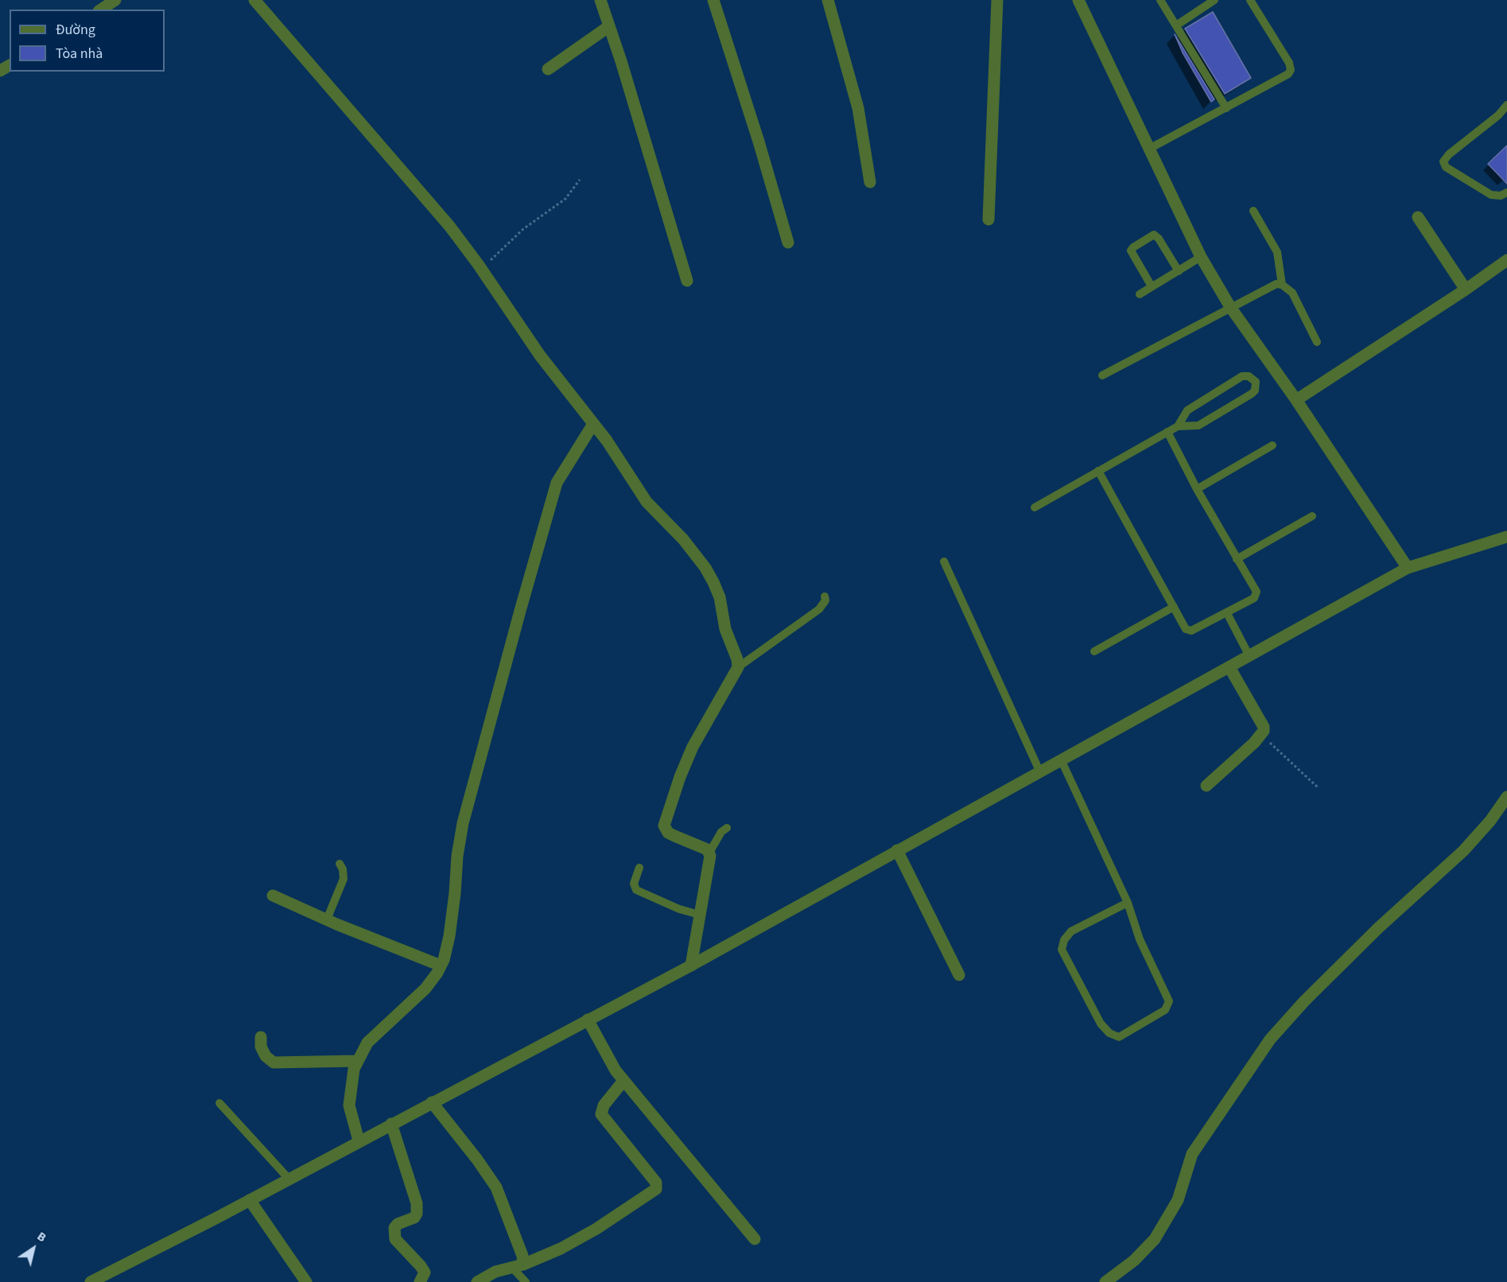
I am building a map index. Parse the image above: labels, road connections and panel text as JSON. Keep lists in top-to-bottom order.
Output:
{
  "legend": ["Đường", "Tòa nhà"],
  "north": "top right"
}
